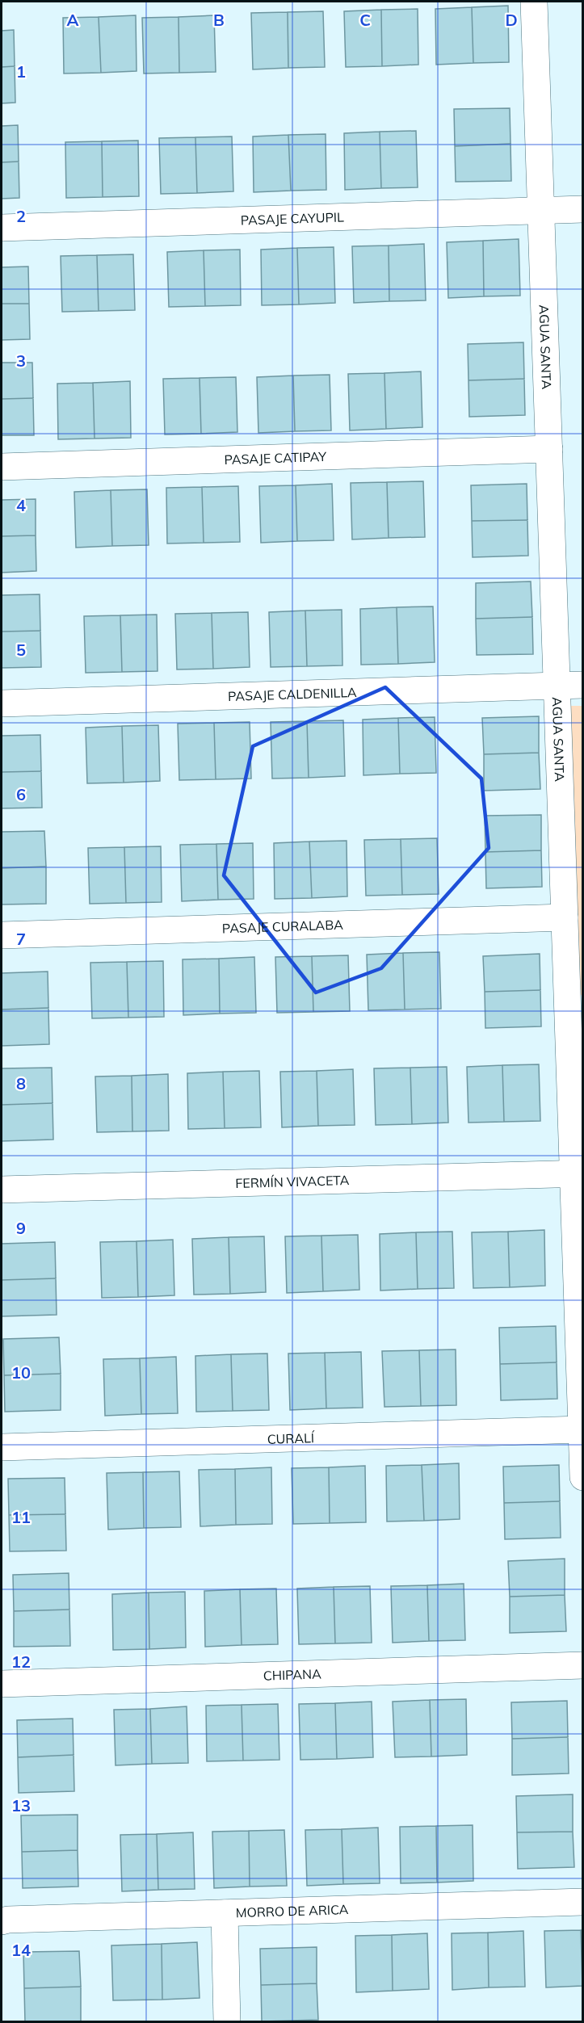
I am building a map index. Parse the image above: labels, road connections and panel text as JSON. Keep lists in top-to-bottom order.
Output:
{
  "streets": {
    "street": [
      "PASAJE CAYUPIL",
      "AGUA SANTA",
      "PASAJE CATIPAY",
      "PASAJE CALDENILLA",
      "PASAJE CURALABA",
      "FERMÍN VIVACETA",
      "CURALÍ",
      "CHIPANA",
      "MORRO DE ARICA"
    ]
  },
  "crossings": [
    ["PASAJE CAYUPIL", "AGUA SANTA"],
    ["AGUA SANTA", "PASAJE CATIPAY"],
    ["AGUA SANTA", "PASAJE CALDENILLA"],
    ["AGUA SANTA", "PASAJE CURALABA"],
    ["AGUA SANTA", "FERMÍN VIVACETA"],
    ["AGUA SANTA", "CURALÍ"]
  ],
  "grid": {
    "columns": [
      "A",
      "B",
      "C",
      "D"
    ],
    "rows": [
      "1",
      "2",
      "3",
      "4",
      "5",
      "6",
      "7",
      "8",
      "9",
      "10",
      "11",
      "12",
      "13",
      "14"
    ]
  }
}
